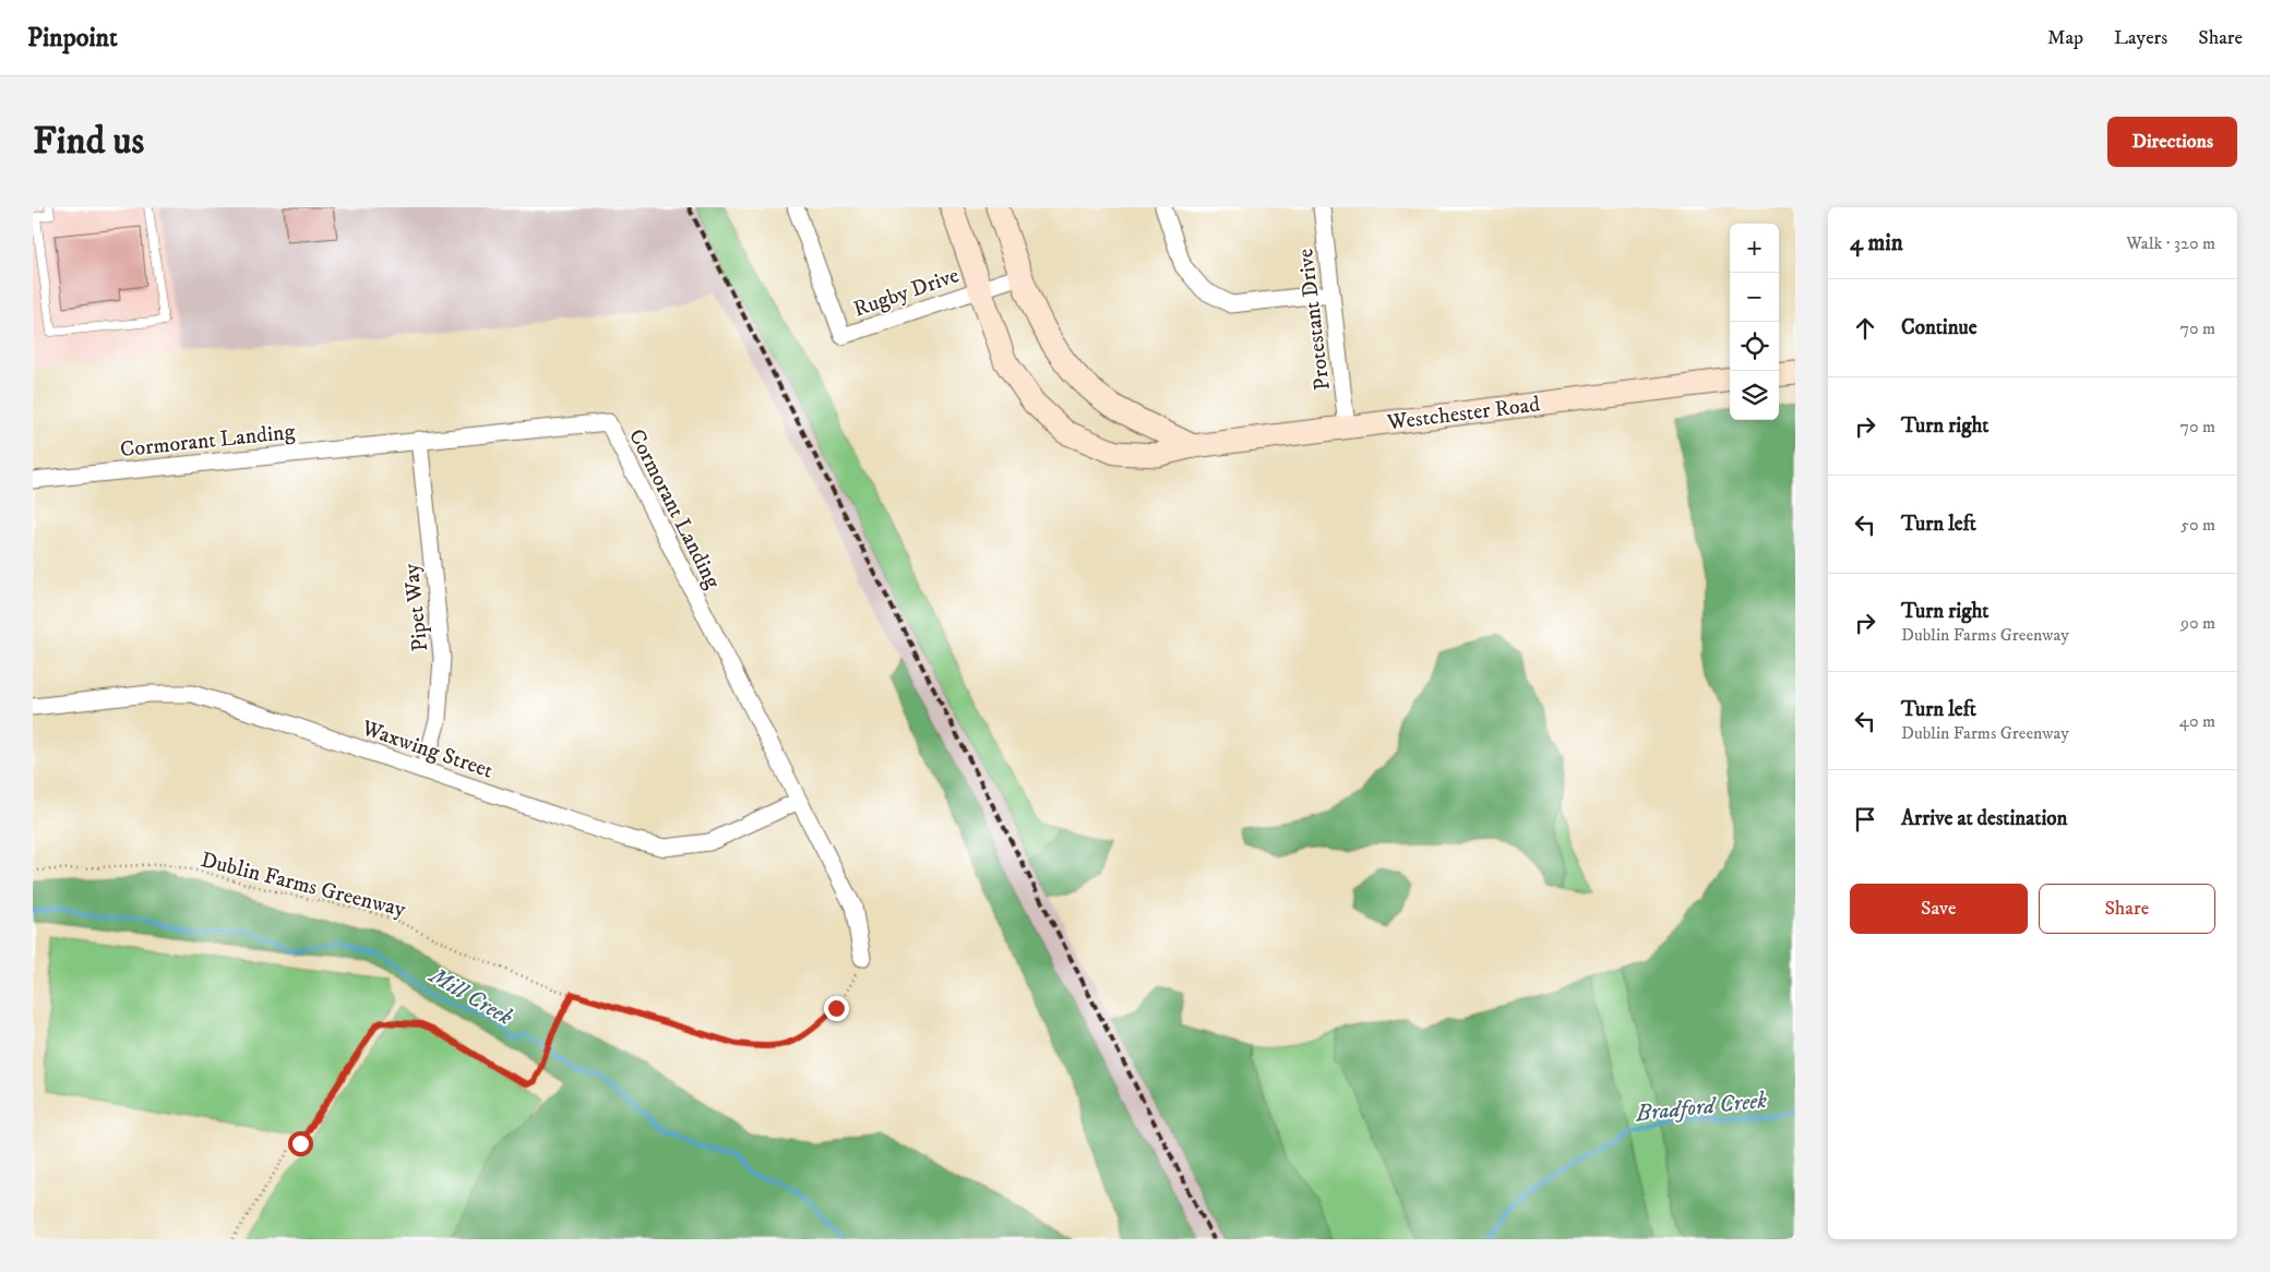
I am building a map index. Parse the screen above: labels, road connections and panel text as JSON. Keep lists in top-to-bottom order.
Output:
{
  "streets": {
    "street": [
      "Rugby Drive",
      "Protestant Drive",
      "Westchester Road",
      "Cormorant Landing",
      "Pipet Way",
      "Waxwing Street"
    ],
    "path": ["Dublin Farms Greenway"]
  },
  "crossings": [
    ["Rugby Drive", "Westchester Road"],
    ["Protestant Drive", "Westchester Road"],
    ["Cormorant Landing", "Pipet Way"],
    ["Cormorant Landing", "Waxwing Street"],
    ["Cormorant Landing", "Dublin Farms Greenway"],
    ["Pipet Way", "Waxwing Street"]
  ],
  "water": ["Mill Creek", "Bradford Creek"],
  "page": {
    "header": "Pinpoint",
    "nav": ["Map", "Layers", "Share"],
    "buttons": [
      "Directions",
      ["Save", "Share"]
    ],
    "title": "Find us",
    "heading": ["4 min", "Walk · 320 m"],
    "map_buttons": ["+", "−"],
    "list": [
      ["Continue", "70 m"],
      ["Turn right", "70 m"],
      ["Turn left", "50 m"],
      ["Turn right", "Dublin Farms Greenway", "90 m"],
      ["Turn left", "Dublin Farms Greenway", "40 m"],
      "Arrive at destination"
    ]
  }
}
